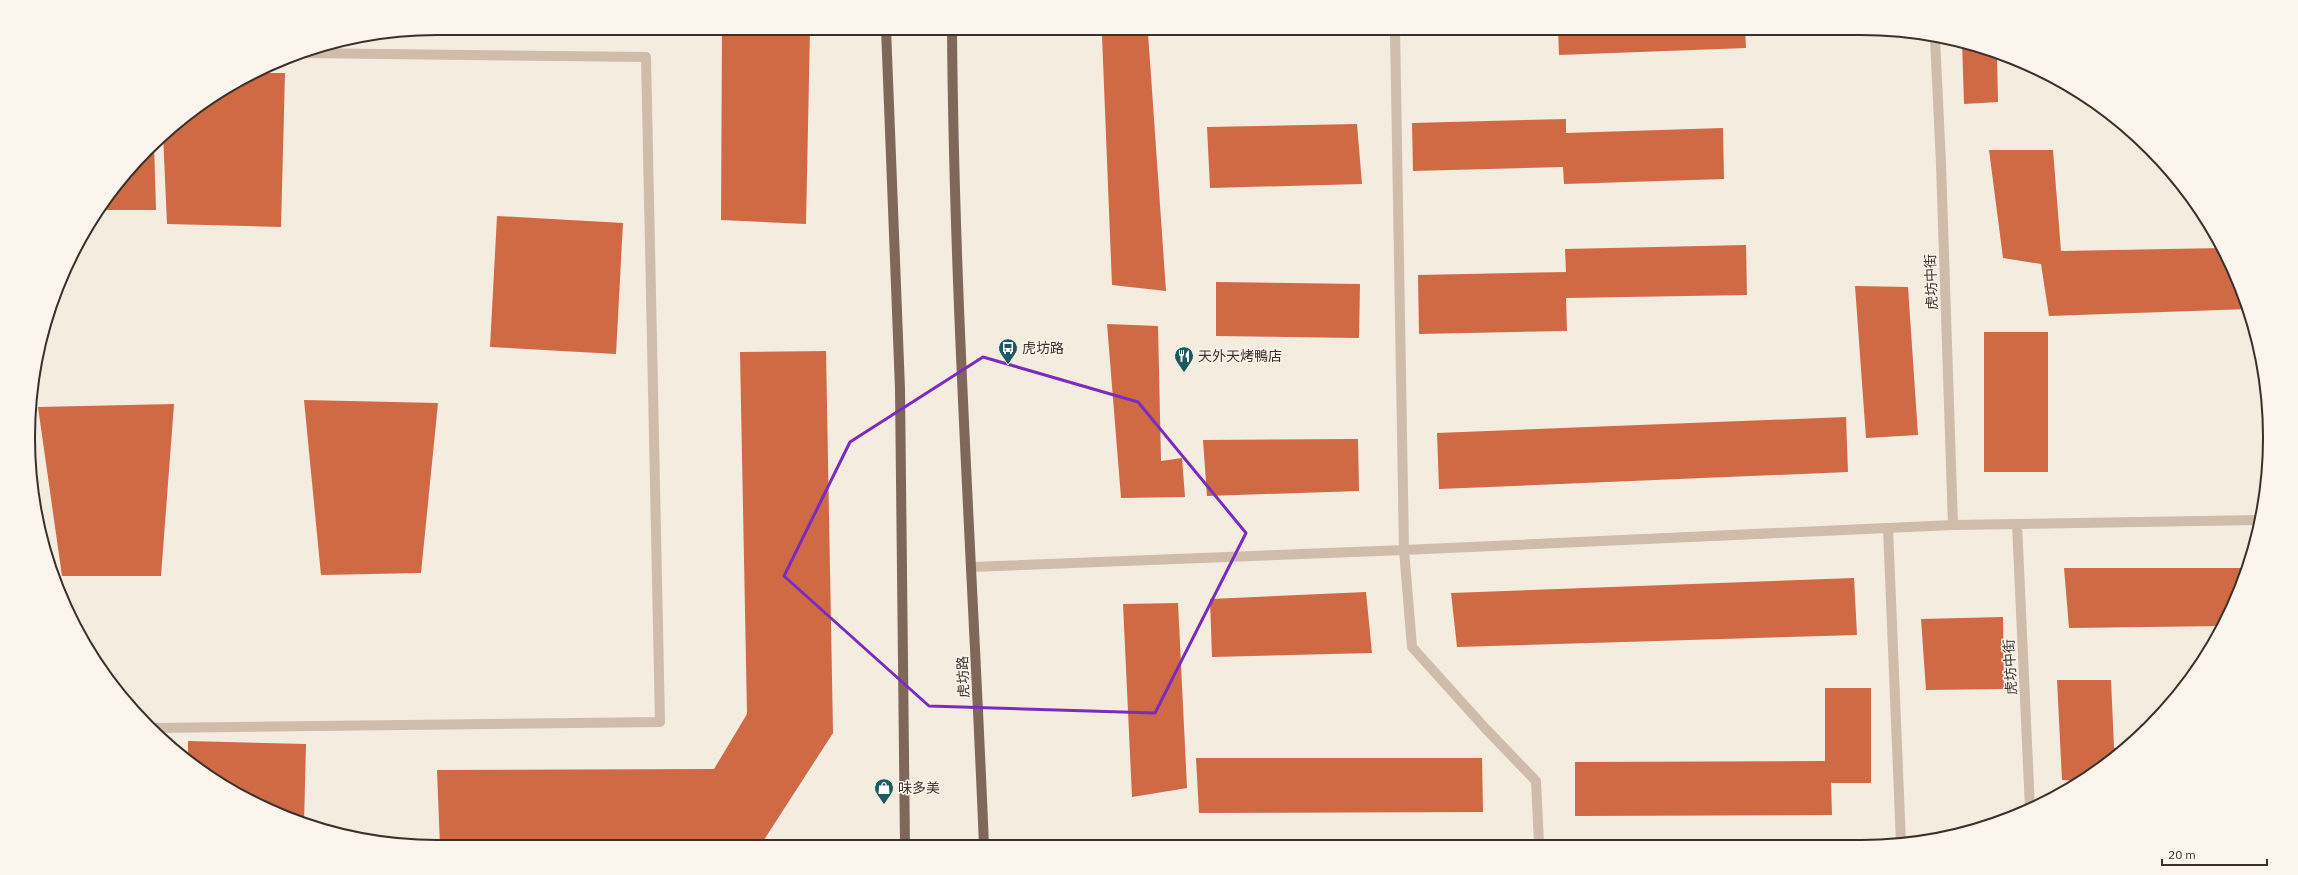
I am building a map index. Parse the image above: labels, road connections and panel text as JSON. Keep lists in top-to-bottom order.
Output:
{
  "streets": {
    "main road": ["虎坊路"],
    "street": ["虎坊中街"]
  },
  "places": {
    "bus stop": ["虎坊路"],
    "restaurant": ["天外天烤鴨店"],
    "shop": ["味多美"]
  },
  "scale_bar": "20 m"
}
